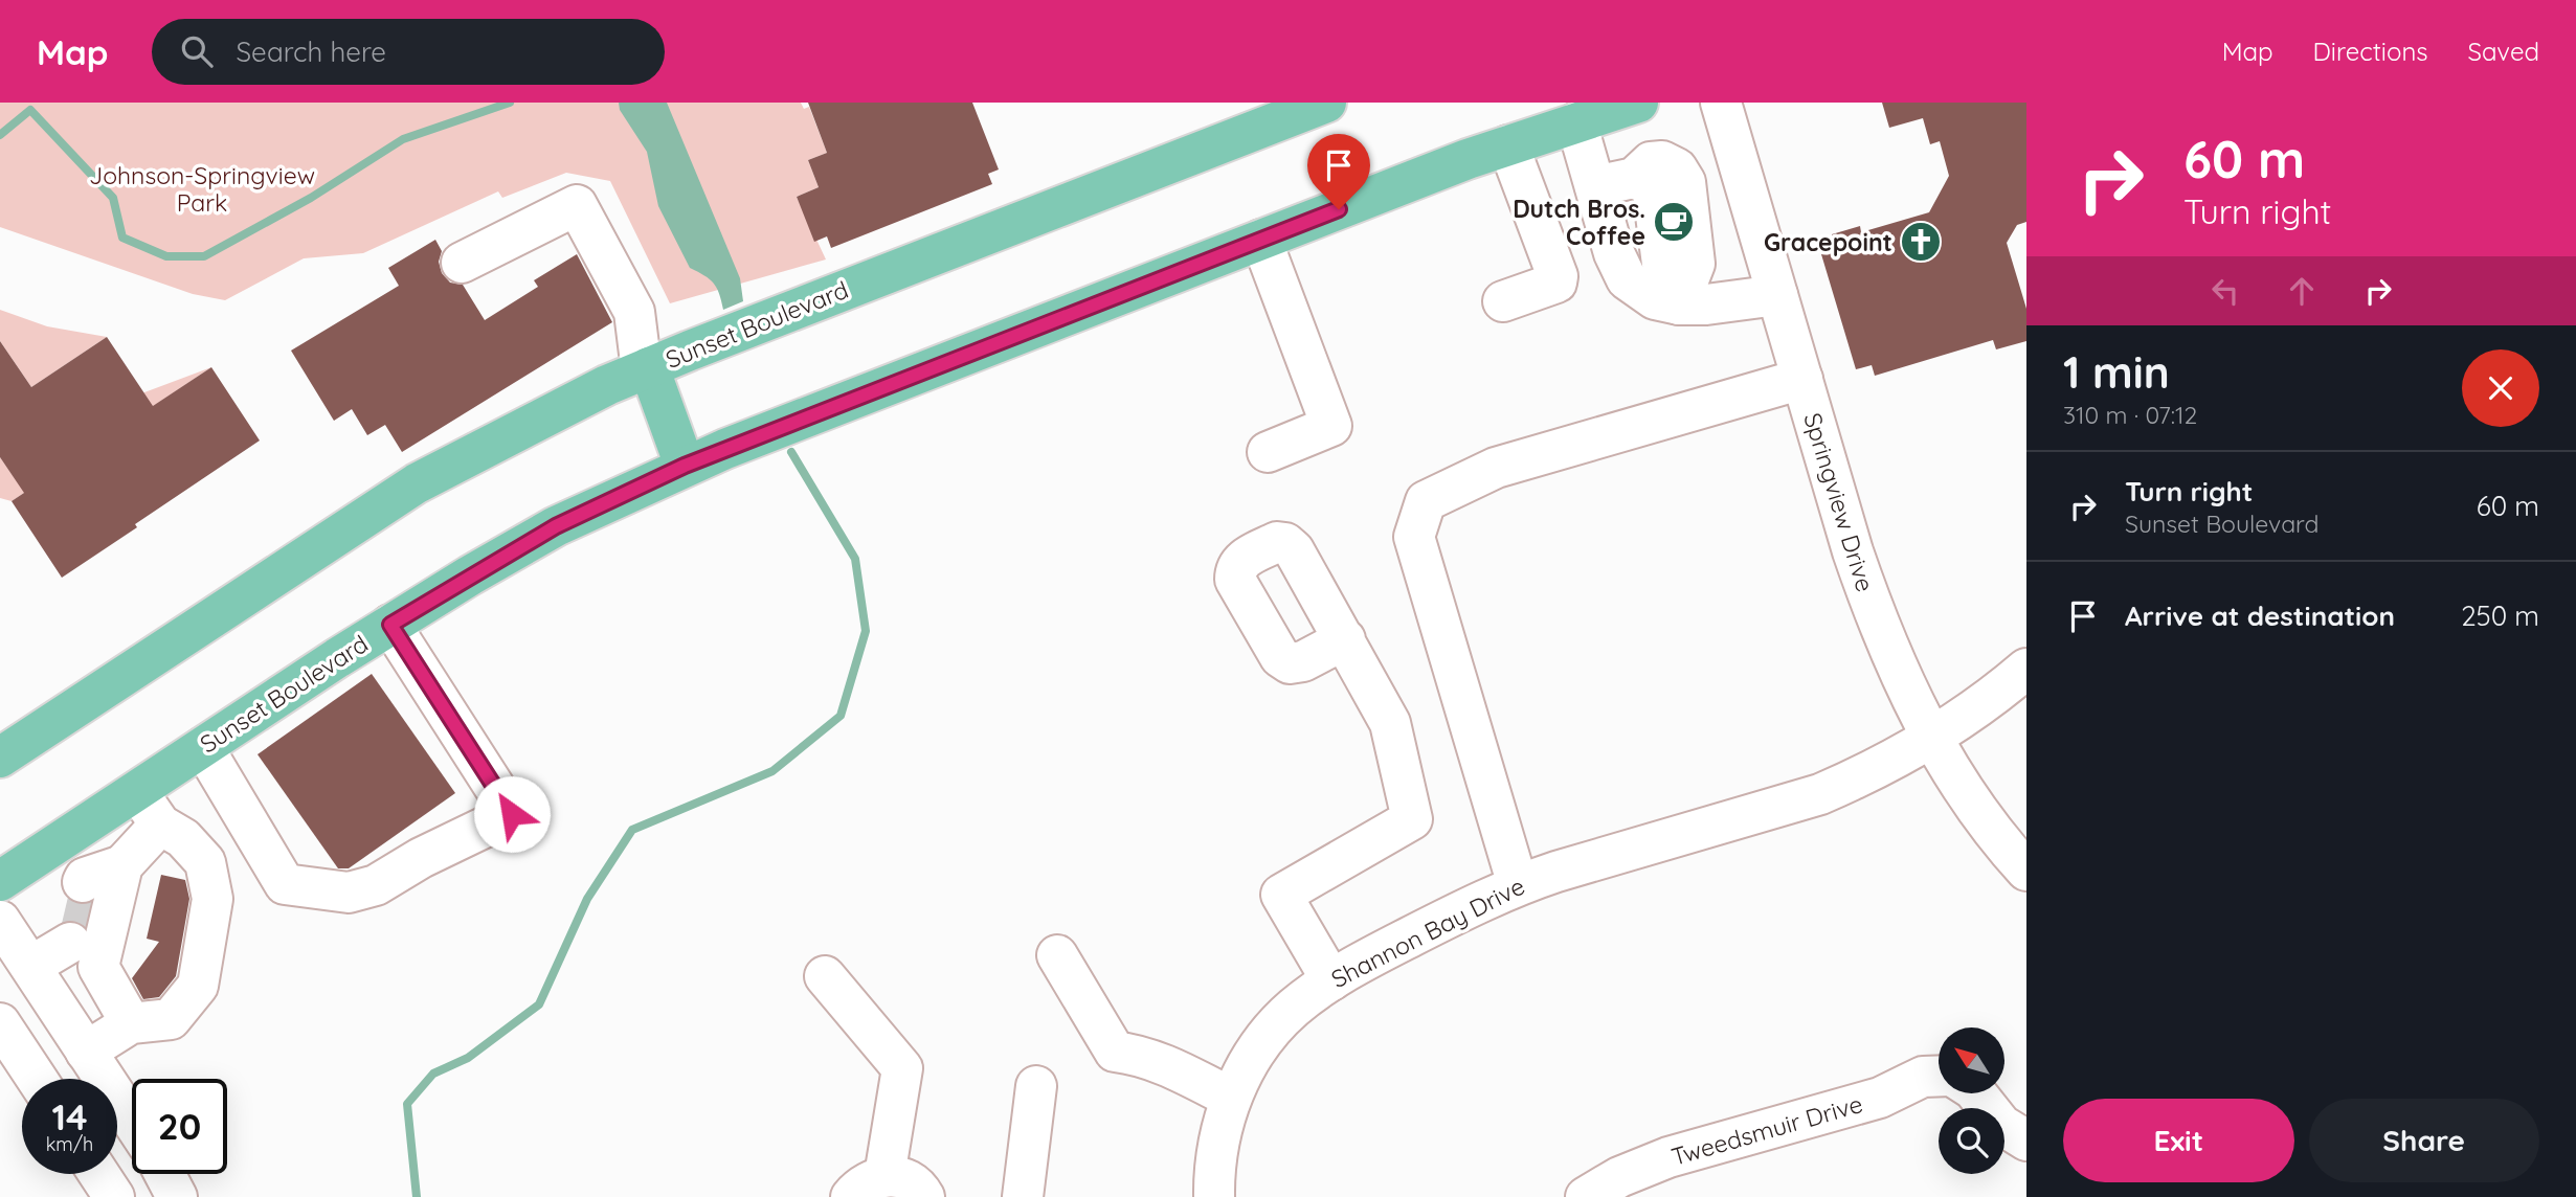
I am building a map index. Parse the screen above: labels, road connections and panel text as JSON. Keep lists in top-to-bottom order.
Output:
{
  "streets": {
    "main road": ["Sunset Boulevard"],
    "street": ["Springview Drive", "Shannon Bay Drive", "Tweedsmuir Drive"]
  },
  "crossings": [
    ["Springview Drive", "Shannon Bay Drive"]
  ],
  "parks": ["Johnson-Springview Park"],
  "places": {
    "cafe": ["Dutch Bros. Coffee"],
    "church": ["Gracepoint"]
  },
  "north": "top left",
  "page": {
    "header": "Map",
    "search": "Search here",
    "nav": ["Map", "Directions", "Saved"],
    "turn": ["60 m", "Turn right"],
    "heading": ["1 min", "310 m · 07:12"],
    "list": [
      {
        "name": "Turn right",
        "note": "Sunset Boulevard",
        "value": "60 m"
      },
      {
        "name": "Arrive at destination",
        "value": "250 m"
      }
    ],
    "speed": "14 km/h",
    "limit": "20",
    "buttons": ["Exit", "Share"]
  }
}
